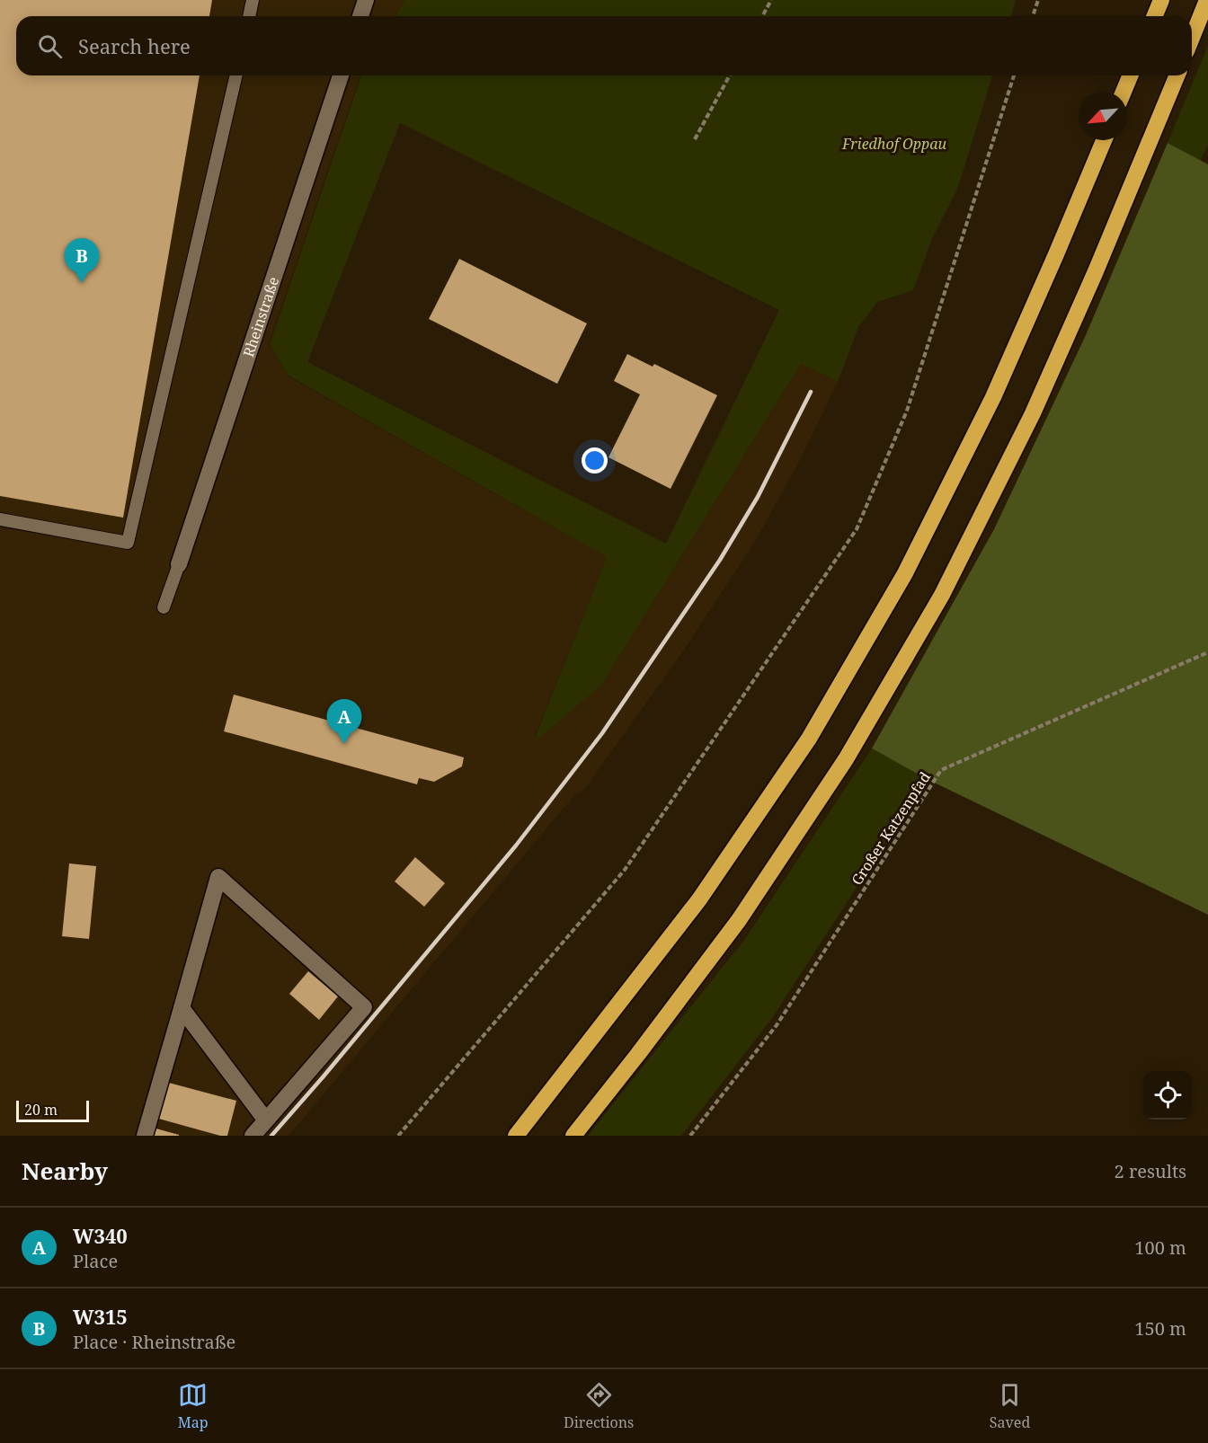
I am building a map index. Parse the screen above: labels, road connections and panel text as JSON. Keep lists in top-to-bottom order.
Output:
{
  "streets": {
    "street": ["Rheinstraße"],
    "path": ["Großer Katzenpfad"]
  },
  "parks": ["Friedhof Oppau"],
  "scale_bar": "20 m",
  "north": "bottom left",
  "page": {
    "search": "Search here",
    "pins": ["B", "A"],
    "scale": "20 m",
    "heading": ["Nearby", "2 results"],
    "list": [
      {
        "mark": "A",
        "name": "W340",
        "note": "Place",
        "value": "100 m"
      },
      {
        "mark": "B",
        "name": "W315",
        "note": "Place · Rheinstraße",
        "value": "150 m"
      }
    ],
    "nav": ["Map", "Directions", "Saved"]
  }
}
